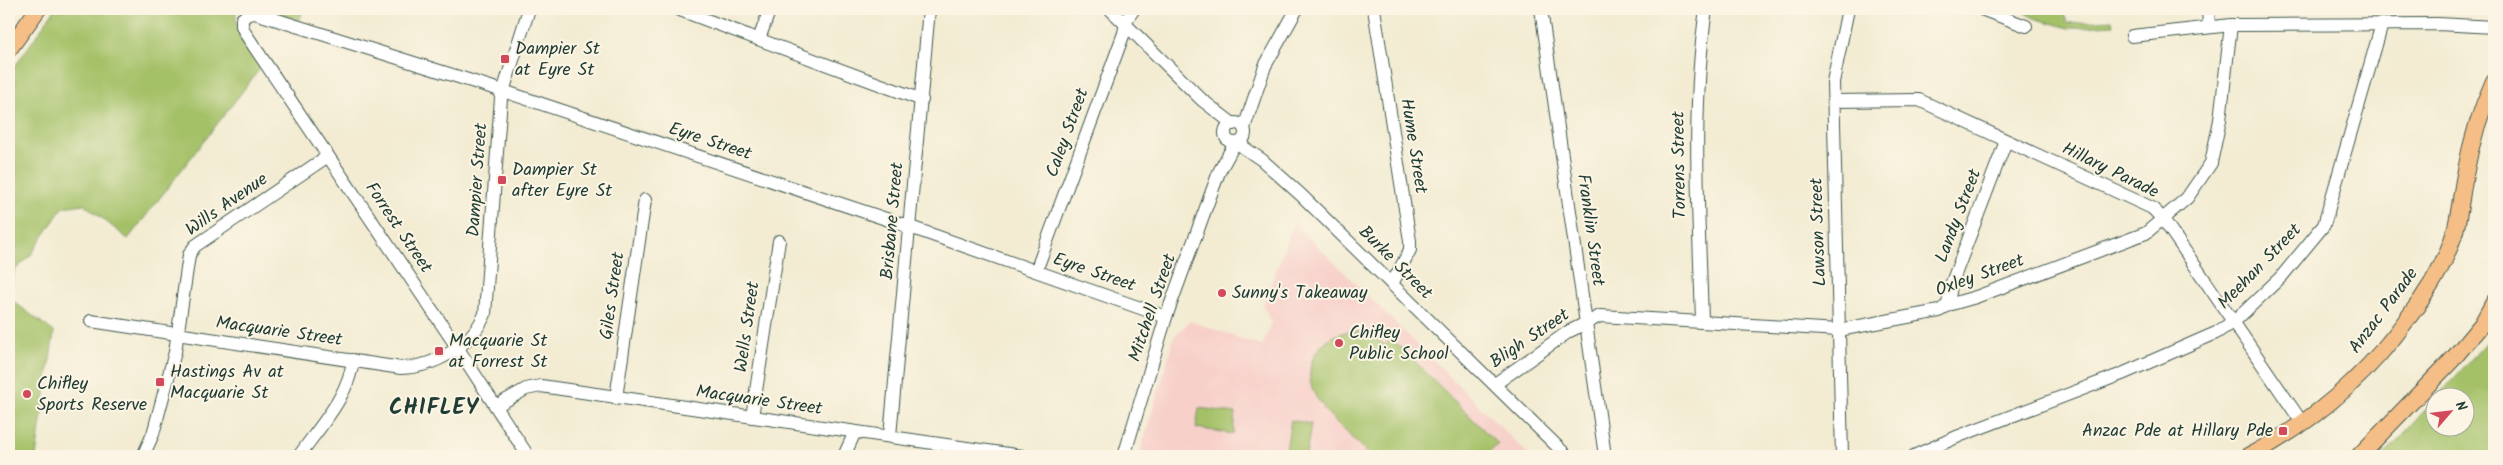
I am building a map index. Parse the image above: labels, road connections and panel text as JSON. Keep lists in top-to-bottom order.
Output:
{
  "streets": {
    "main road": ["Anzac Parade"],
    "street": [
      "Caley Street",
      "Eyre Street",
      "Hume Street",
      "Torrens Street",
      "Hillary Parade",
      "Dampier Street",
      "Wills Avenue",
      "Landy Street",
      "Brisbane Street",
      "Forrest Street",
      "Franklin Street",
      "Lawson Street",
      "Burke Street",
      "Meehan Street",
      "Oxley Street",
      "Giles Street",
      "Mitchell Street",
      "Wells Street",
      "Macquarie Street",
      "Bligh Street"
    ]
  },
  "crossings": [
    ["Caley Street", "Eyre Street"],
    ["Caley Street", "Burke Street"],
    ["Eyre Street", "Dampier Street"],
    ["Eyre Street", "Brisbane Street"],
    ["Eyre Street", "Forrest Street"],
    ["Eyre Street", "Mitchell Street"],
    ["Hume Street", "Burke Street"],
    ["Torrens Street", "Oxley Street"],
    ["Hillary Parade", "Landy Street"],
    ["Hillary Parade", "Lawson Street"],
    ["Hillary Parade", "Meehan Street"],
    ["Hillary Parade", "Oxley Street"],
    ["Hillary Parade", "Anzac Parade"],
    ["Dampier Street", "Forrest Street"],
    ["Dampier Street", "Macquarie Street"],
    ["Wills Avenue", "Forrest Street"],
    ["Wills Avenue", "Macquarie Street"],
    ["Landy Street", "Oxley Street"],
    ["Brisbane Street", "Macquarie Street"],
    ["Forrest Street", "Macquarie Street"],
    ["Franklin Street", "Oxley Street"],
    ["Franklin Street", "Bligh Street"],
    ["Lawson Street", "Oxley Street"],
    ["Burke Street", "Mitchell Street"],
    ["Burke Street", "Bligh Street"],
    ["Oxley Street", "Bligh Street"],
    ["Giles Street", "Macquarie Street"],
    ["Wells Street", "Macquarie Street"]
  ],
  "districts": ["CHIFLEY"],
  "places": {
    "transit": [
      "Dampier St at Eyre St",
      "Dampier St after Eyre St",
      "Macquarie St at Forrest St",
      "Hastings Av at Macquarie St",
      "Anzac Pde at Hillary Pde"
    ],
    "other": ["Sunny's Takeaway", "Chifley Public School", "Chifley Sports Reserve"]
  },
  "north": "top right"
}
